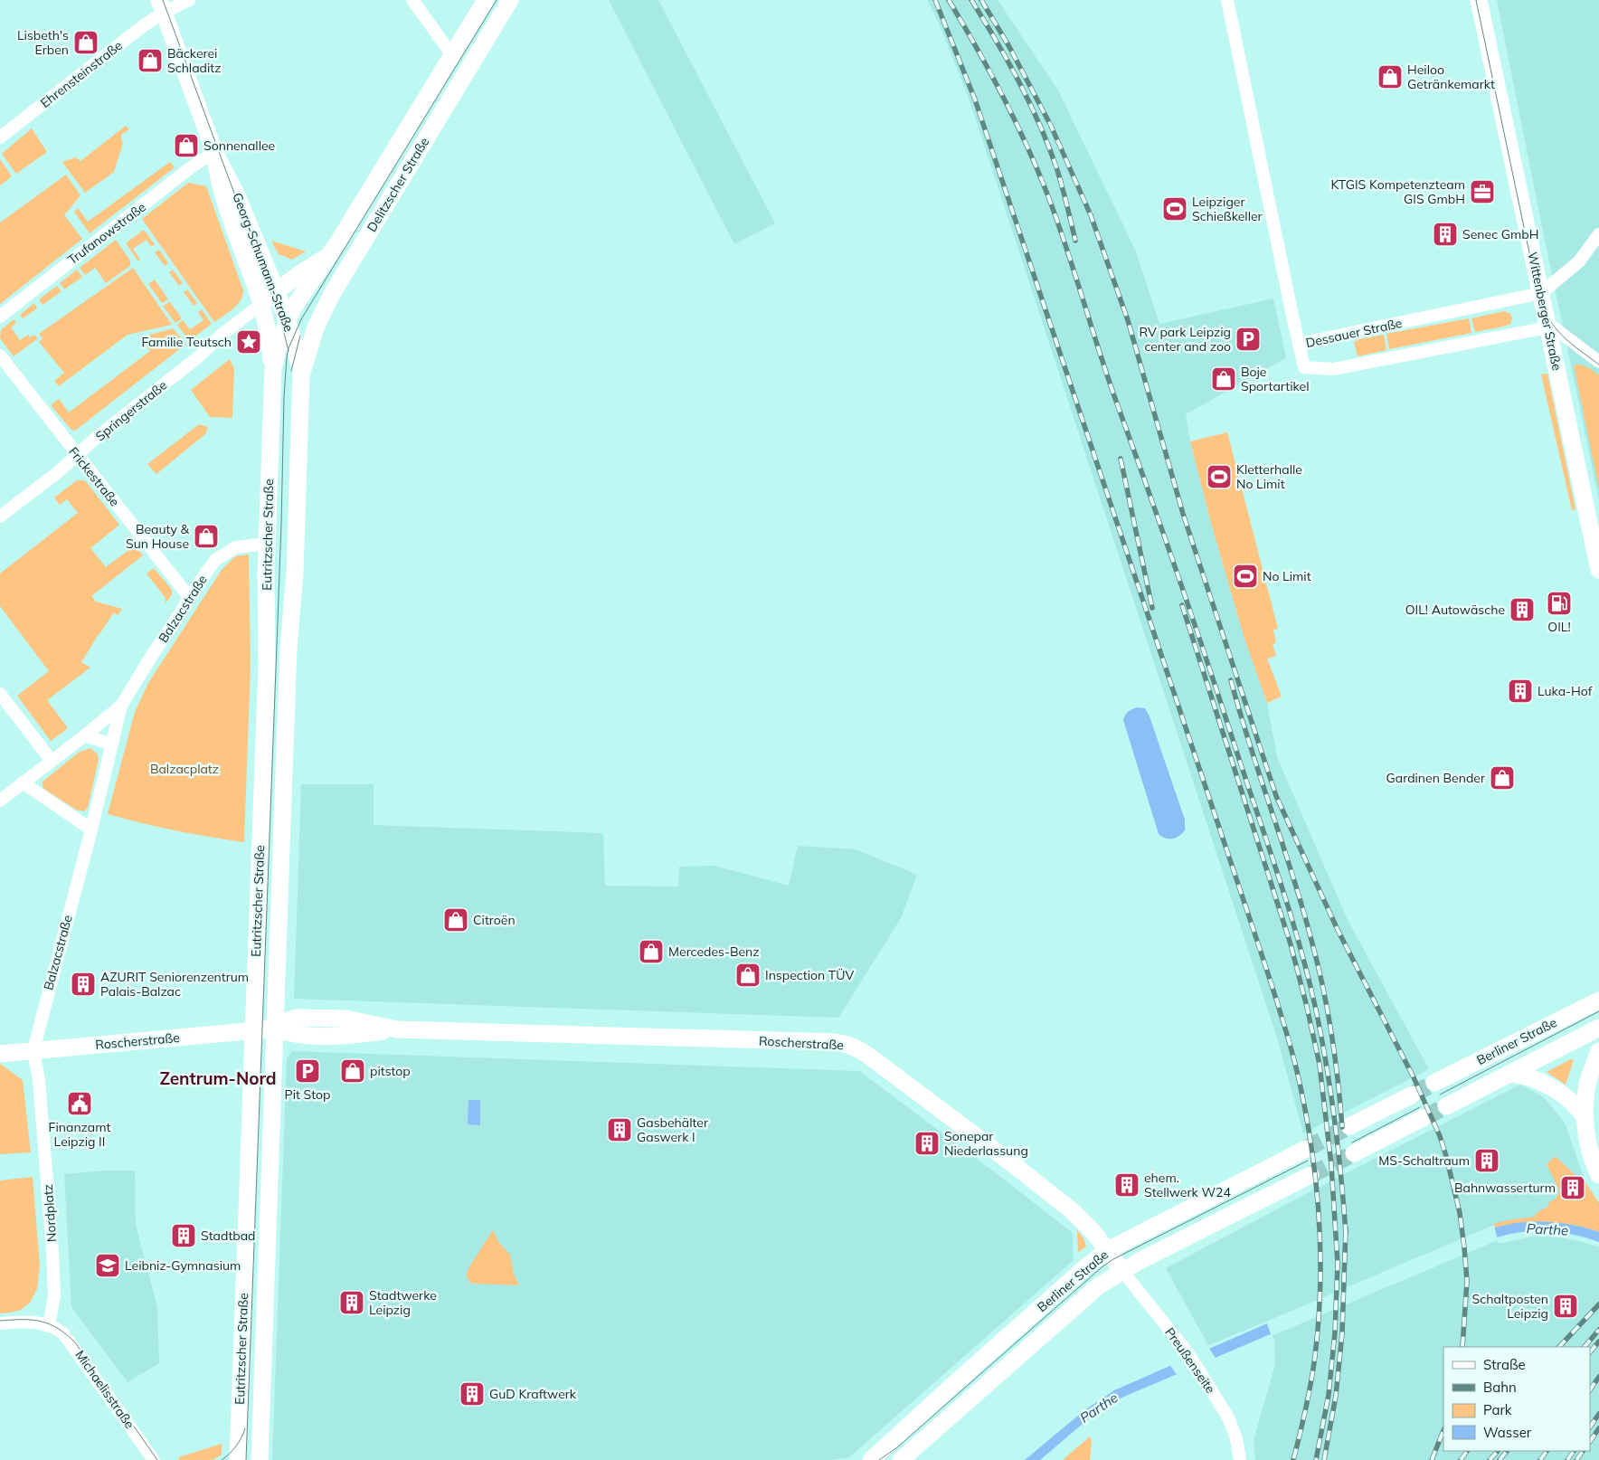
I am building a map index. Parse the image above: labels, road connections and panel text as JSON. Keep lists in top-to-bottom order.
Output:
{
  "streets": {
    "main road": [
      "Delitzscher Straße",
      "Georg-Schumann-Straße",
      "Wittenberger Straße",
      "Eutritzscher Straße",
      "Roscherstraße",
      "Berliner Straße"
    ],
    "street": [
      "Ehrensteinstraße",
      "Trufanowstraße",
      "Dessauer Straße",
      "Springerstraße",
      "Frickestraße",
      "Balzacstraße",
      "Nordplatz",
      "Preußenseite",
      "Michaelisstraße"
    ]
  },
  "crossings": [
    ["Ehrensteinstraße", "Georg-Schumann-Straße"],
    ["Delitzscher Straße", "Georg-Schumann-Straße"],
    ["Delitzscher Straße", "Eutritzscher Straße"],
    ["Trufanowstraße", "Georg-Schumann-Straße"],
    ["Georg-Schumann-Straße", "Springerstraße"],
    ["Georg-Schumann-Straße", "Eutritzscher Straße"],
    ["Wittenberger Straße", "Dessauer Straße"],
    ["Springerstraße", "Frickestraße"],
    ["Frickestraße", "Balzacstraße"],
    ["Eutritzscher Straße", "Balzacstraße"],
    ["Eutritzscher Straße", "Roscherstraße"],
    ["Balzacstraße", "Roscherstraße"],
    ["Balzacstraße", "Nordplatz"],
    ["Roscherstraße", "Berliner Straße"],
    ["Roscherstraße", "Nordplatz"],
    ["Roscherstraße", "Preußenseite"],
    ["Berliner Straße", "Preußenseite"],
    ["Nordplatz", "Michaelisstraße"]
  ],
  "districts": ["Zentrum-Nord"],
  "water": ["Parthe"],
  "parks": ["Balzacplatz"],
  "places": {
    "shop": [
      "Lisbeth's Erben",
      "Bäckerei Schladitz",
      "Heiloo Getränkemarkt",
      "Sonnenallee",
      "Boje Sportartikel",
      "Beauty & Sun House",
      "Gardinen Bender",
      "Citroën",
      "Mercedes-Benz",
      "Inspection TÜV",
      "pitstop"
    ],
    "office": ["KTGIS Kompetenzteam GIS GmbH"],
    "sports": ["Leipziger Schießkeller", "Kletterhalle No Limit", "No Limit"],
    "building": [
      "Senec GmbH",
      "OIL! Autowäsche",
      "Luka-Hof",
      "AZURIT Seniorenzentrum Palais-Balzac",
      "Gasbehälter Gaswerk I",
      "Sonepar Niederlassung",
      "MS-Schaltraum",
      "ehem. Stellwerk W24",
      "Bahnwasserturm",
      "Stadtbad",
      "Stadtwerke Leipzig",
      "Schaltposten Leipzig",
      "GuD Kraftwerk"
    ],
    "parking": ["RV park Leipzig center and zoo", "Pit Stop"],
    "place": ["Familie Teutsch"],
    "fuel station": ["OIL!"],
    "public building": ["Finanzamt Leipzig II"],
    "school or university": ["Leibniz-Gymnasium"]
  },
  "legend": [
    "Straße",
    "Bahn",
    "Park",
    "Wasser"
  ]
}
